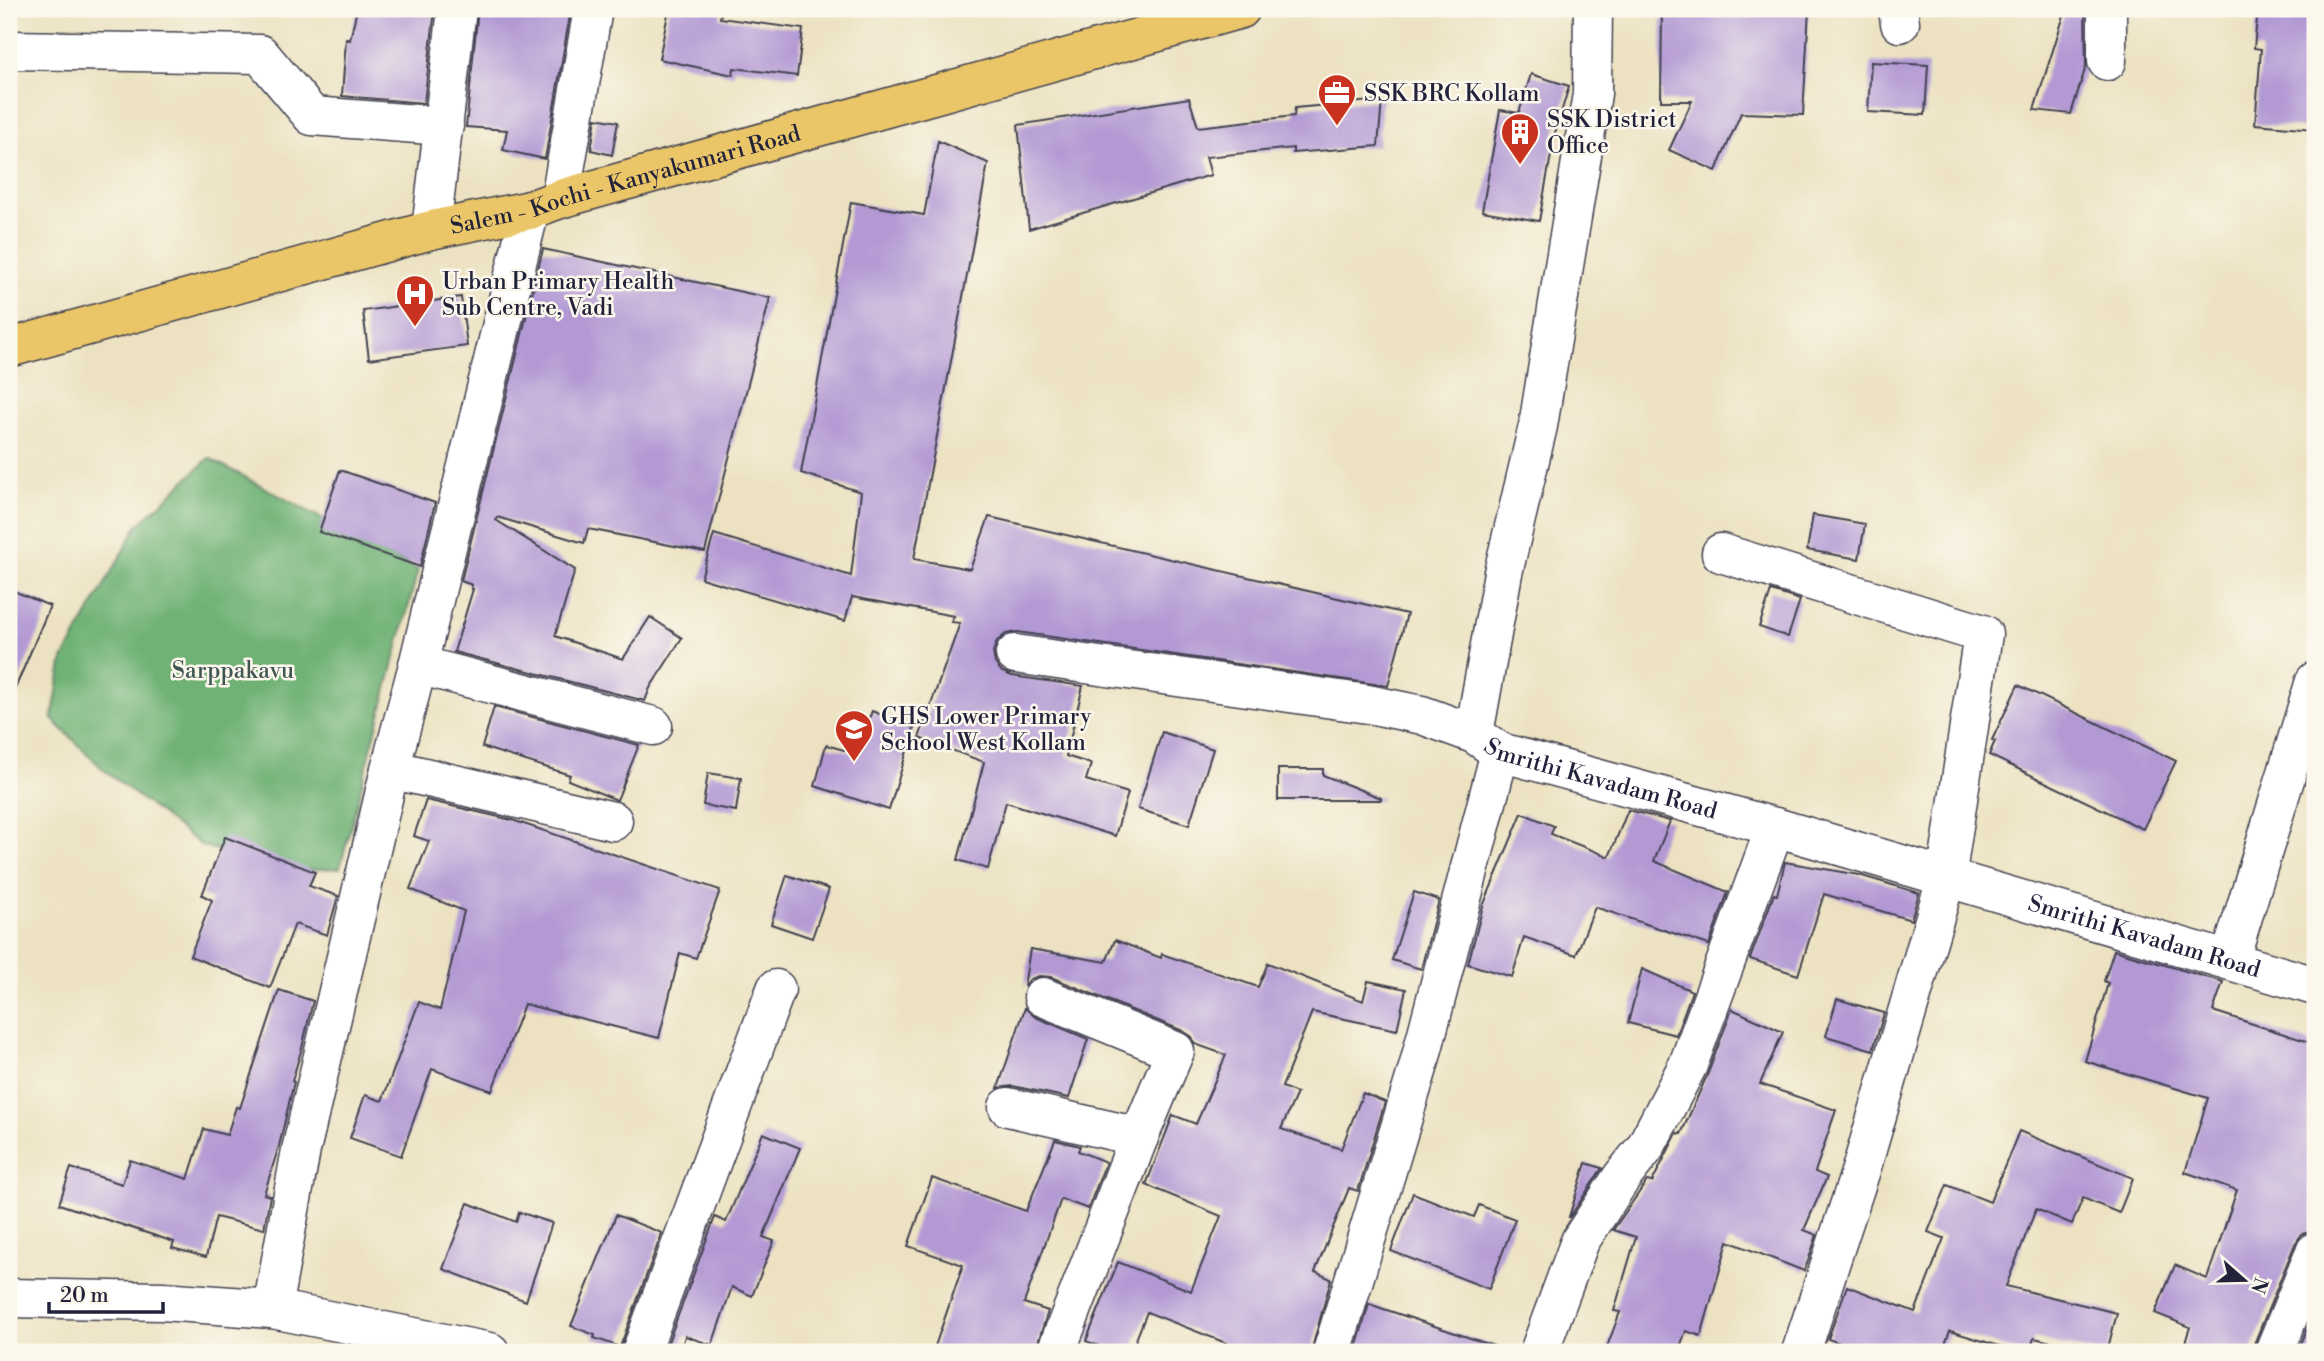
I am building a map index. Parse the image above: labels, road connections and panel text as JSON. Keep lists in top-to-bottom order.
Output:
{
  "streets": {
    "main road": ["Salem - Kochi - Kanyakumari Road"],
    "street": ["Smrithi Kavadam Road"]
  },
  "parks": ["Sarppakavu"],
  "places": {
    "office": ["SSK BRC Kollam"],
    "building": ["SSK District Office"],
    "hospital": ["Urban Primary Health Sub Centre, Vadi"],
    "school or university": ["GHS Lower Primary School West Kollam"]
  },
  "scale_bar": "20 m",
  "north": "right"
}
